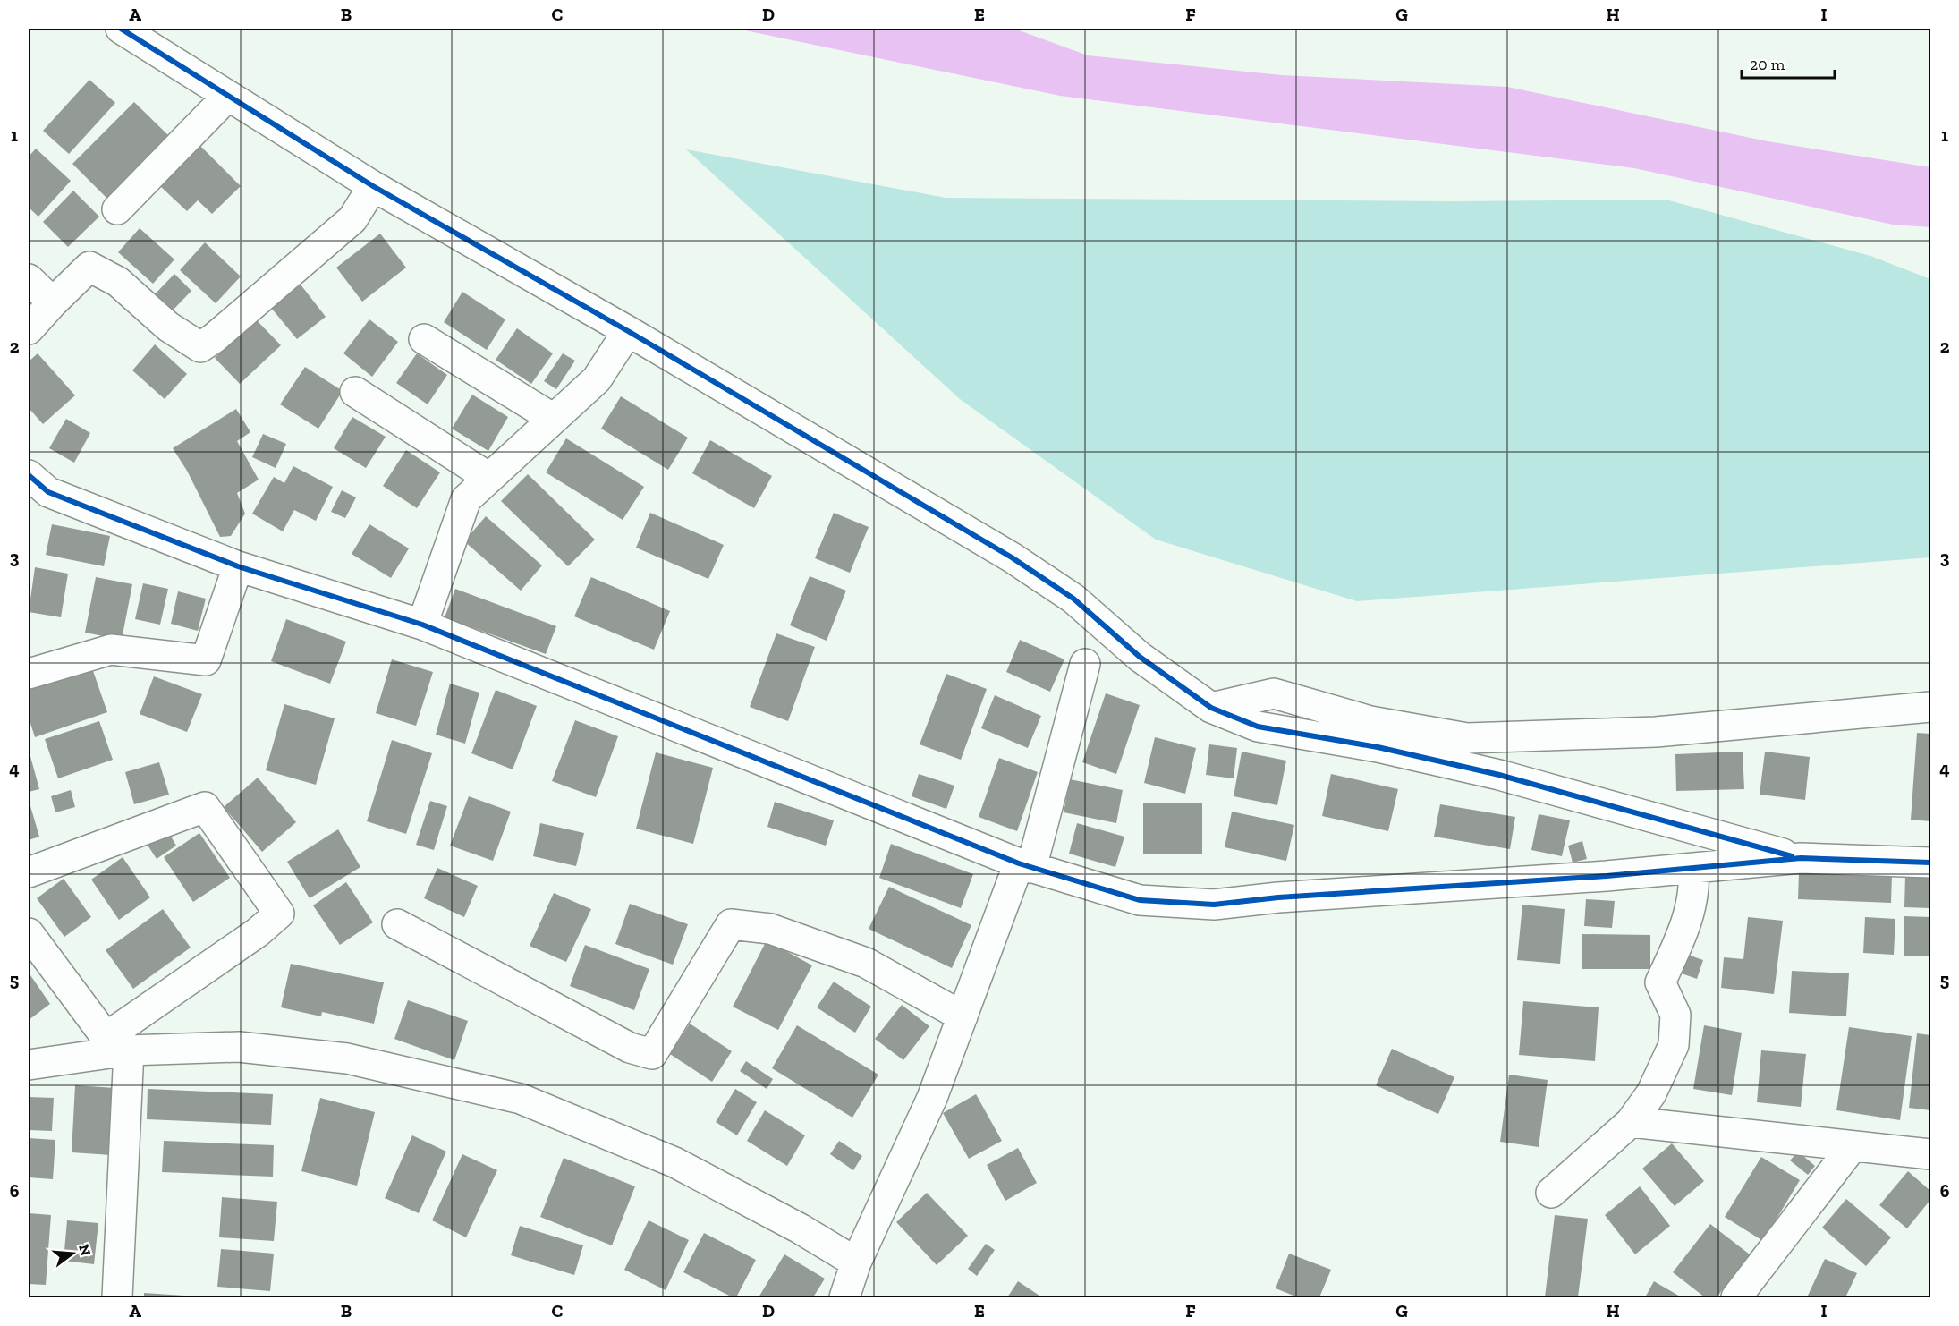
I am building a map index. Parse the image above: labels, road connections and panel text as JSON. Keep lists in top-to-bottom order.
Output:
{
  "scale_bar": "20 m",
  "north": "right",
  "grid": {
    "columns": [
      "A",
      "B",
      "C",
      "D",
      "E",
      "F",
      "G",
      "H",
      "I"
    ],
    "rows": [
      "1",
      "2",
      "3",
      "4",
      "5",
      "6"
    ]
  }
}
